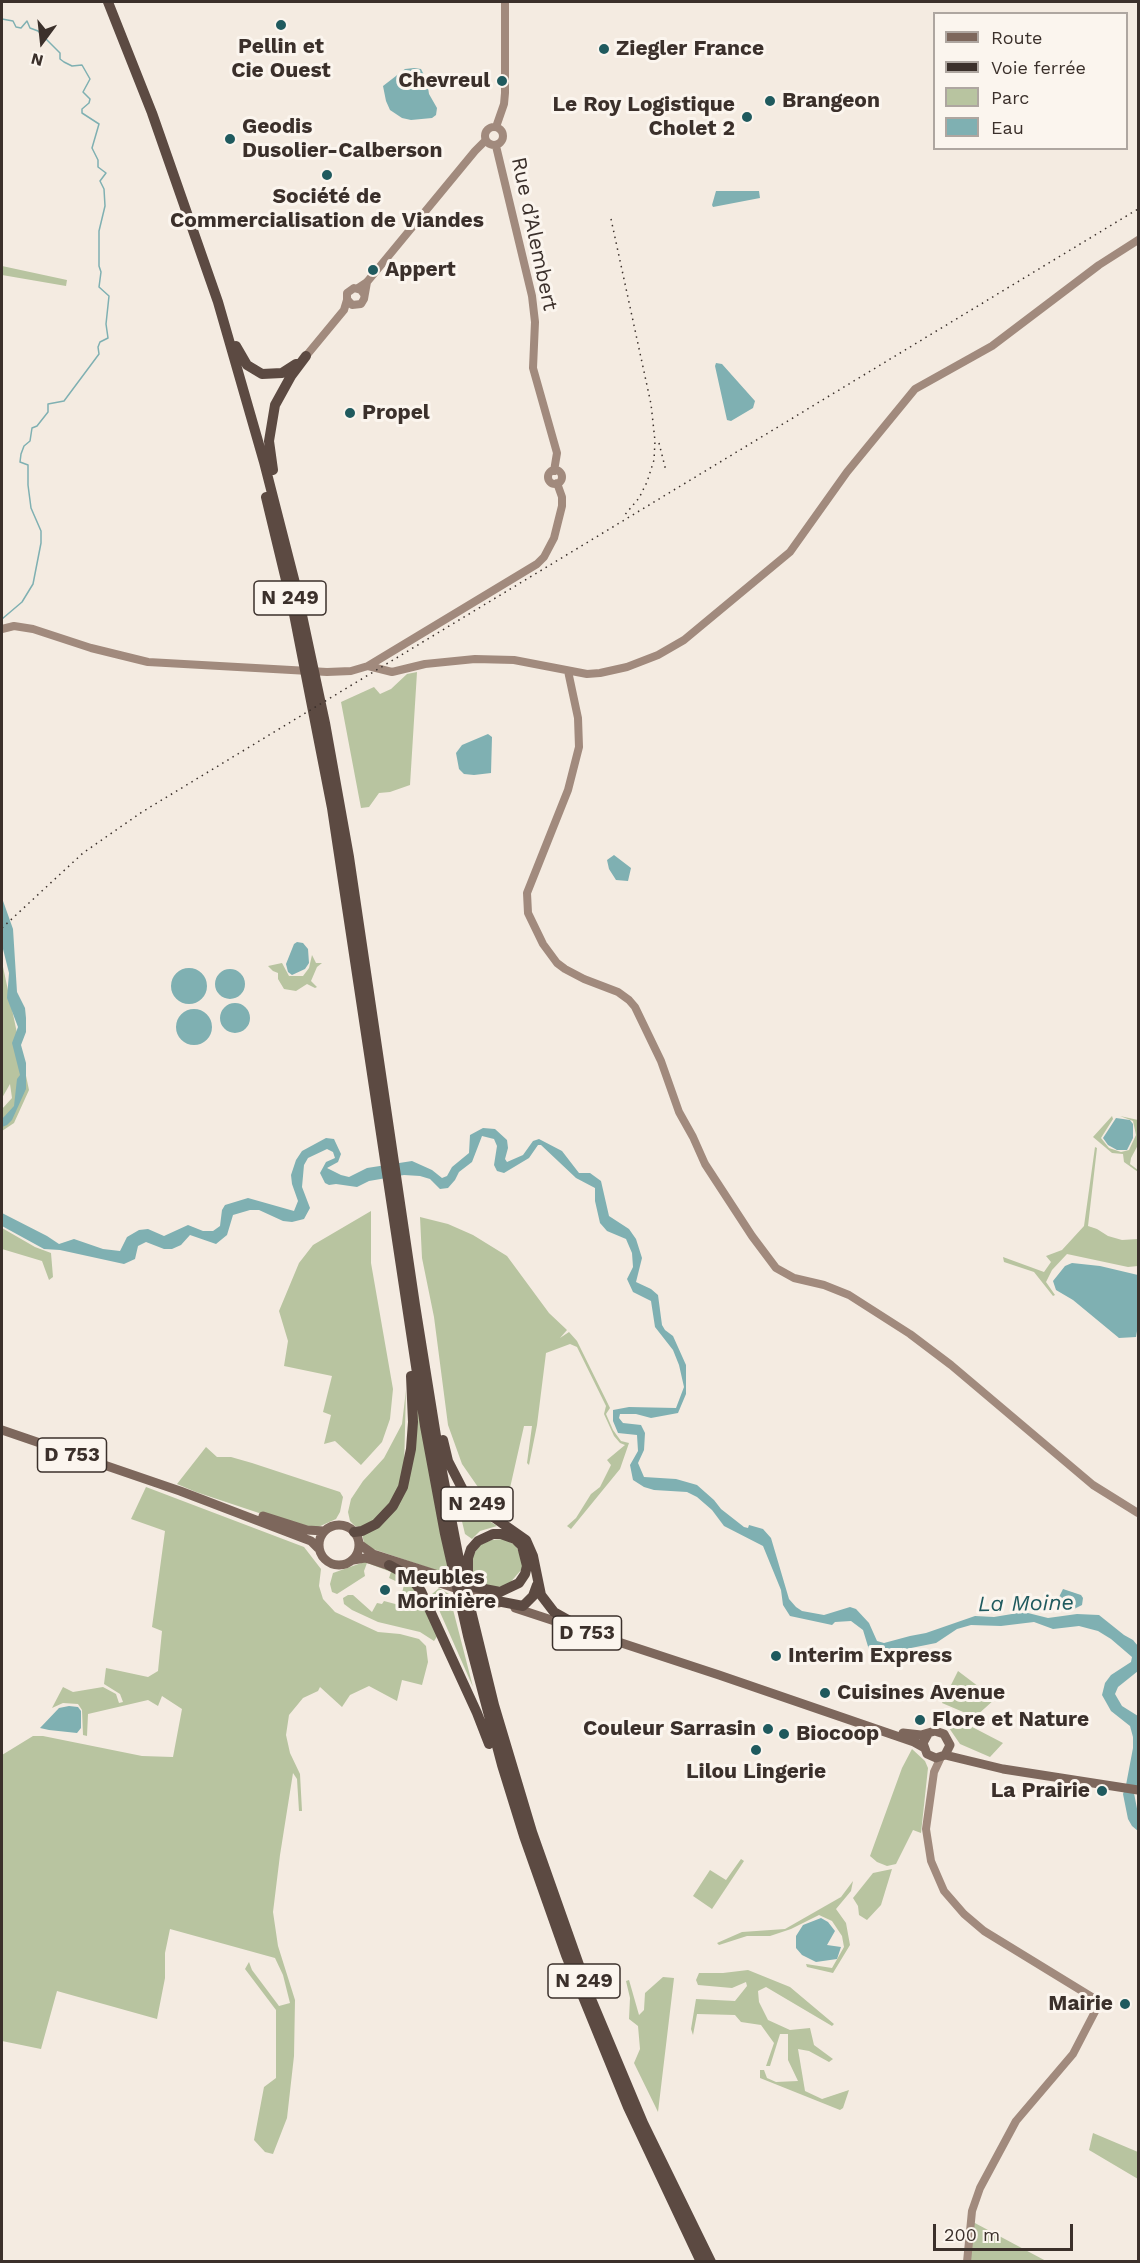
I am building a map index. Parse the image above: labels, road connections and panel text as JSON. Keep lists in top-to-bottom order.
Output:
{
  "streets": {
    "highway": ["N 249"],
    "main road": ["D 753"],
    "street": ["Rue d’Alembert"]
  },
  "crossings": [
    ["N 249", "D 753"]
  ],
  "water": ["La Moine"],
  "places": [
    "Pellin et Cie Ouest",
    "Ziegler France",
    "Chevreul",
    "Brangeon",
    "Le Roy Logistique Cholet 2",
    "Geodis Dusolier-Calberson",
    "Société de Commercialisation de Viandes",
    "Appert",
    "Propel",
    "Meubles Morinière",
    "Interim Express",
    "Cuisines Avenue",
    "Flore et Nature",
    "Couleur Sarrasin",
    "Biocoop",
    "Lilou Lingerie",
    "La Prairie",
    "Mairie"
  ],
  "legend": [
    "Route",
    "Voie ferrée",
    "Parc",
    "Eau"
  ],
  "scale_bar": "200 m",
  "north": "bottom"
}
